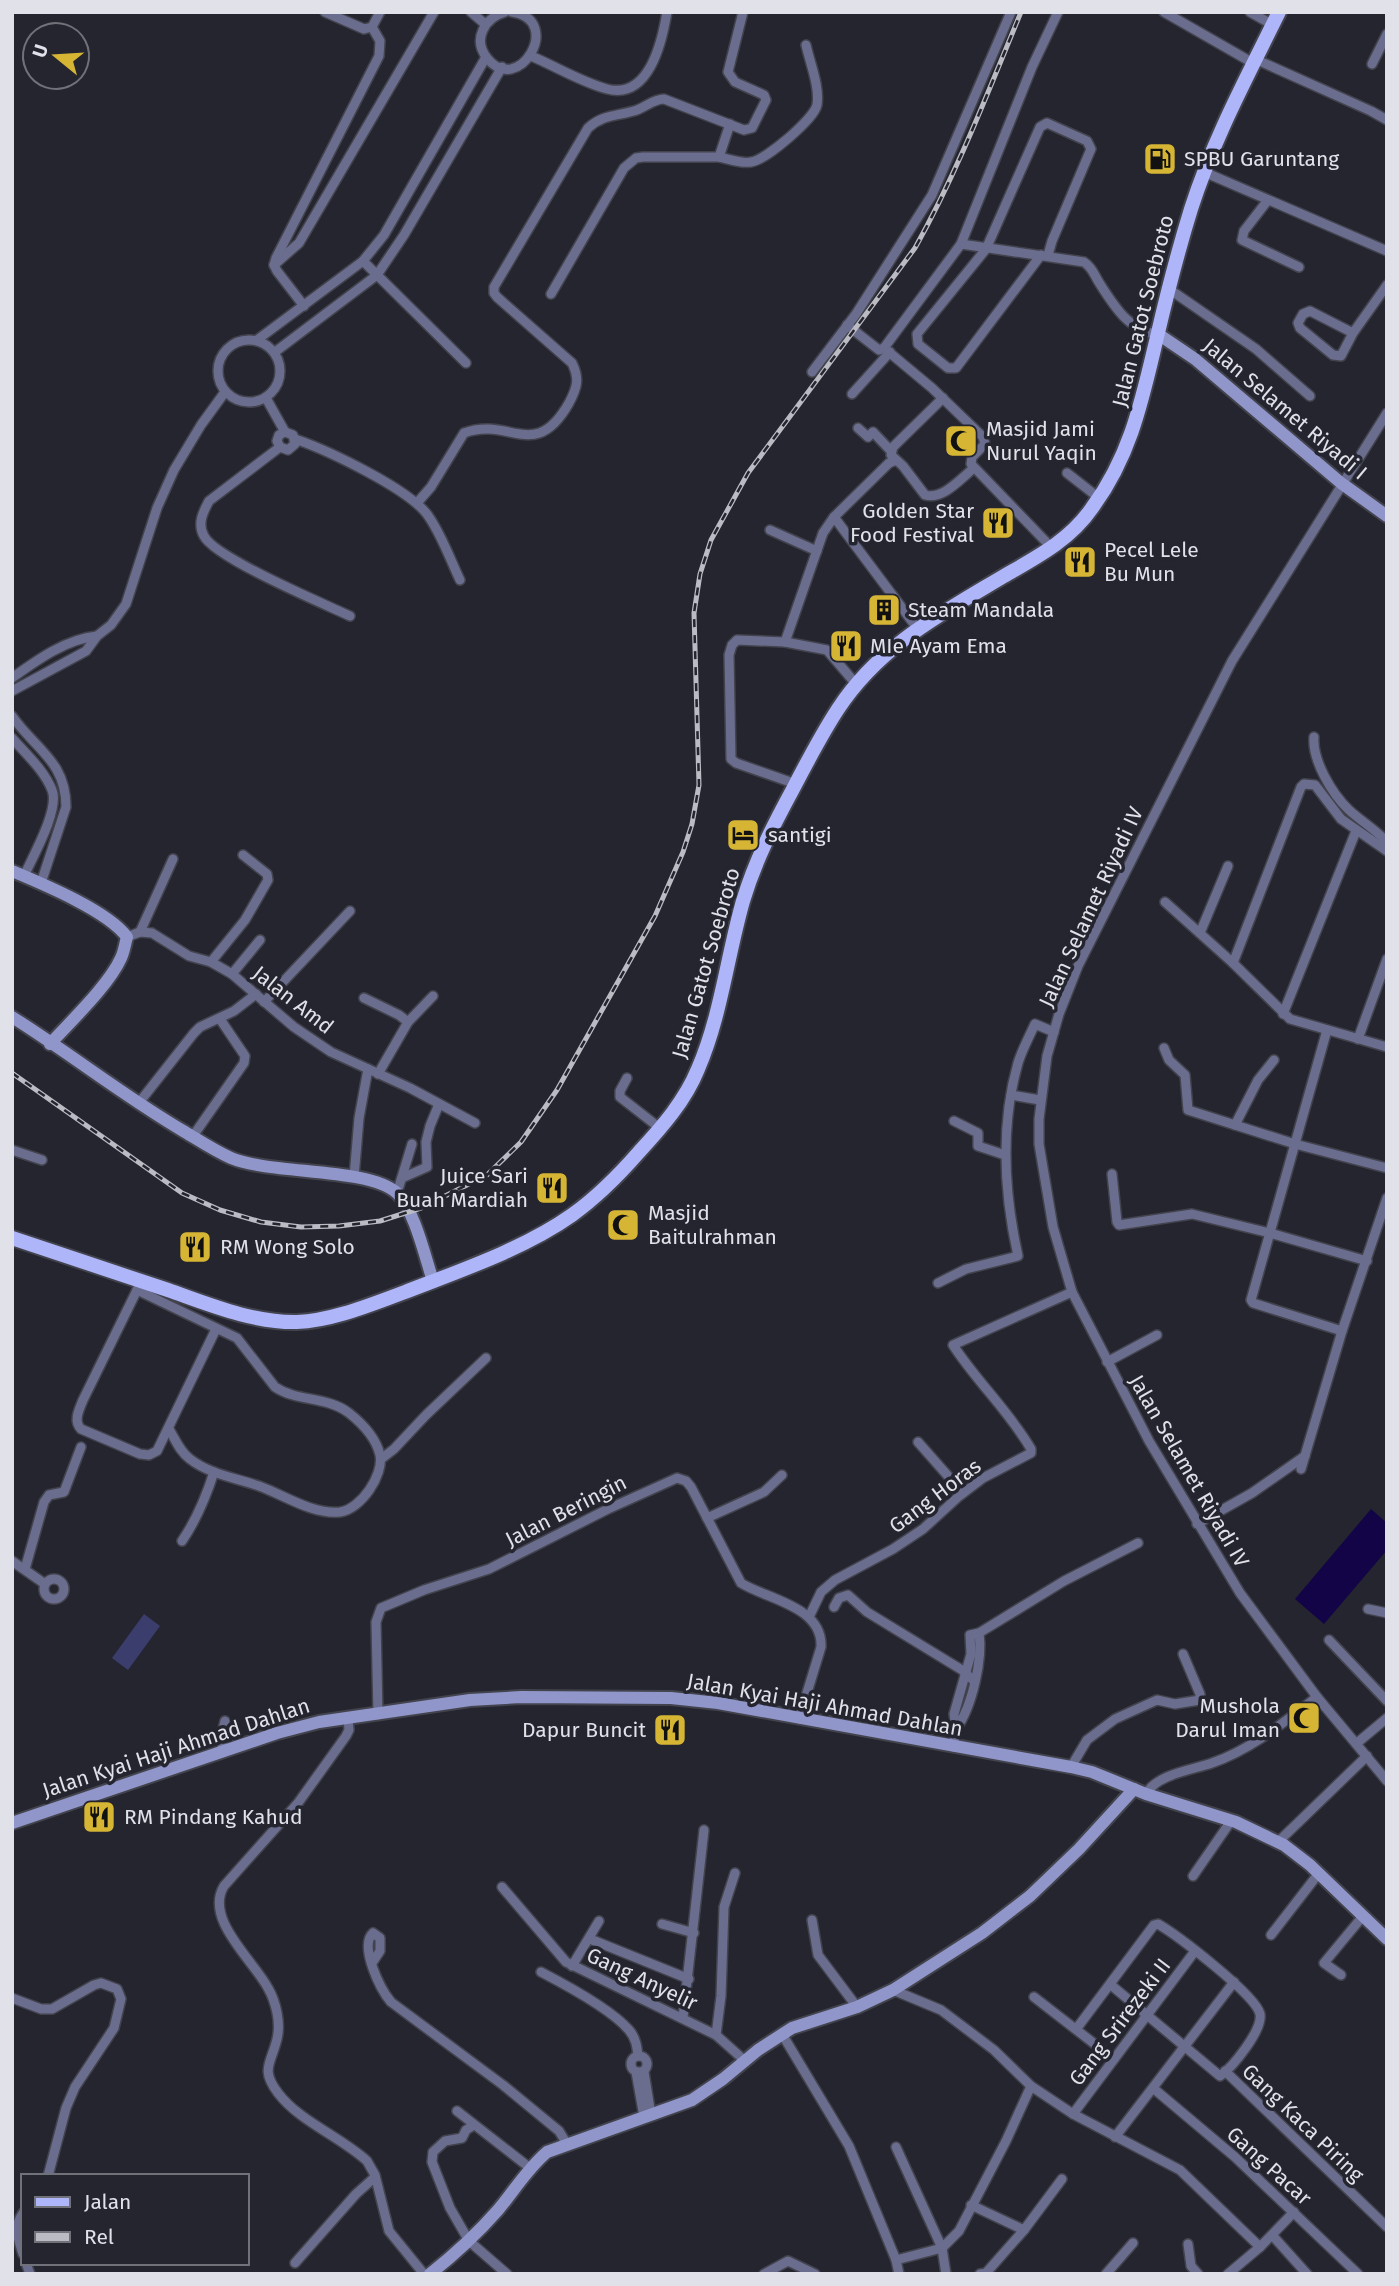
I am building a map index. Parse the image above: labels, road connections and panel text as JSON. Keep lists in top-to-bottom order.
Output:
{
  "streets": {
    "main road": ["Jalan Gatot Soebroto", "Jalan Selamet Riyadi I", "Jalan Kyai Haji Ahmad Dahlan"],
    "street": [
      "Jalan Selamet Riyadi IV",
      "Jalan Amd",
      "Gang Horas",
      "Jalan Beringin",
      "Gang Anyelir",
      "Gang Srirezeki II",
      "Gang Kaca Piring",
      "Gang Pacar"
    ]
  },
  "crossings": [
    ["Jalan Gatot Soebroto", "Jalan Selamet Riyadi I"],
    ["Jalan Selamet Riyadi I", "Jalan Selamet Riyadi IV"],
    ["Jalan Selamet Riyadi IV", "Gang Horas"],
    ["Gang Horas", "Jalan Beringin"],
    ["Jalan Beringin", "Jalan Kyai Haji Ahmad Dahlan"]
  ],
  "places": {
    "fuel station": ["SPBU Garuntang"],
    "mosque": ["Masjid Jami Nurul Yaqin", "Masjid Baitulrahman", "Mushola Darul Iman"],
    "restaurant": [
      "Golden Star Food Festival",
      "Pecel Lele Bu Mun",
      "MIe Ayam Ema",
      "Juice Sari Buah Mardiah",
      "RM Wong Solo",
      "Dapur Buncit",
      "RM Pindang Kahud"
    ],
    "building": ["Steam Mandala"],
    "hotel": ["santigi"]
  },
  "legend": ["Jalan", "Rel"],
  "north": "left"
}
